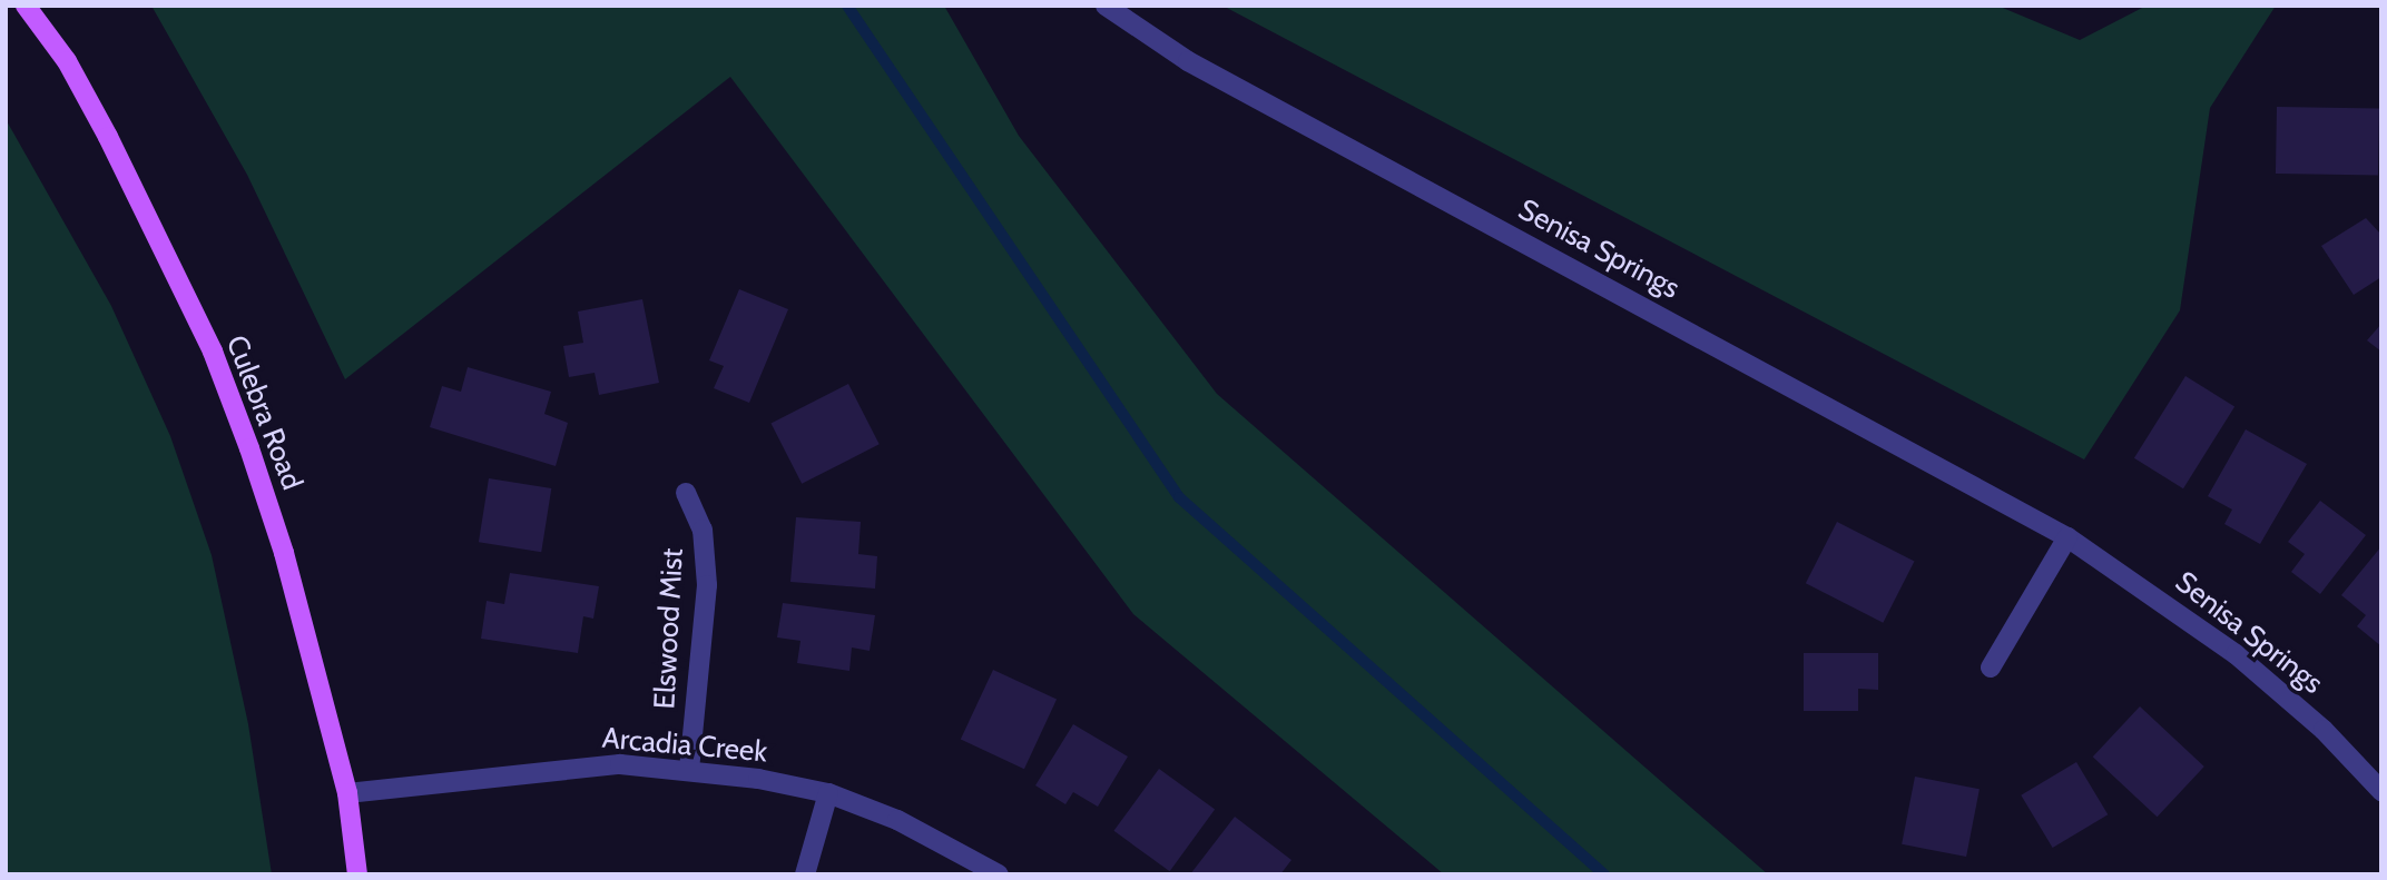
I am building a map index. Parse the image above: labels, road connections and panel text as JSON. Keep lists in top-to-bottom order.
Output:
{
  "streets": {
    "main road": ["Culebra Road"],
    "street": ["Senisa Springs", "Elswood Mist", "Arcadia Creek"]
  },
  "crossings": [
    ["Culebra Road", "Arcadia Creek"],
    ["Elswood Mist", "Arcadia Creek"]
  ]
}
